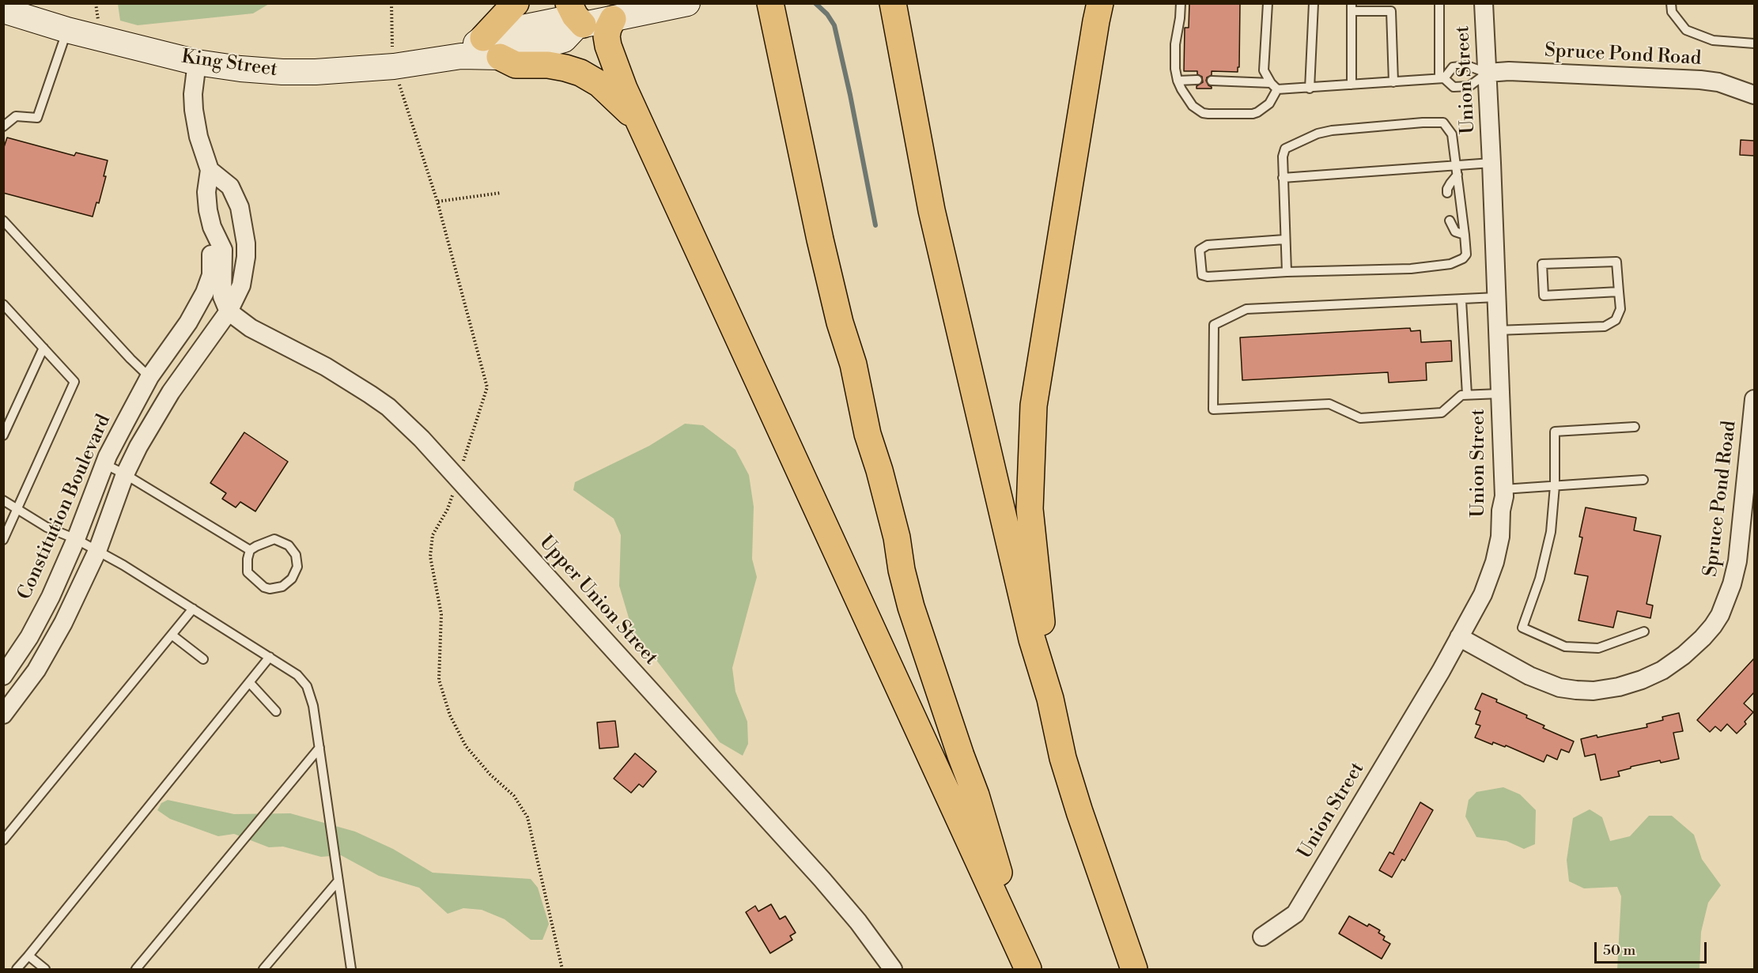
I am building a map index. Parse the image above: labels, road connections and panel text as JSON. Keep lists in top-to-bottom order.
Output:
{
  "streets": {
    "main road": ["King Street"],
    "street": [
      "Spruce Pond Road",
      "Union Street",
      "Constitution Boulevard",
      "Upper Union Street"
    ]
  },
  "crossings": [
    ["Spruce Pond Road", "Union Street"]
  ],
  "scale_bar": "50 m"
}
